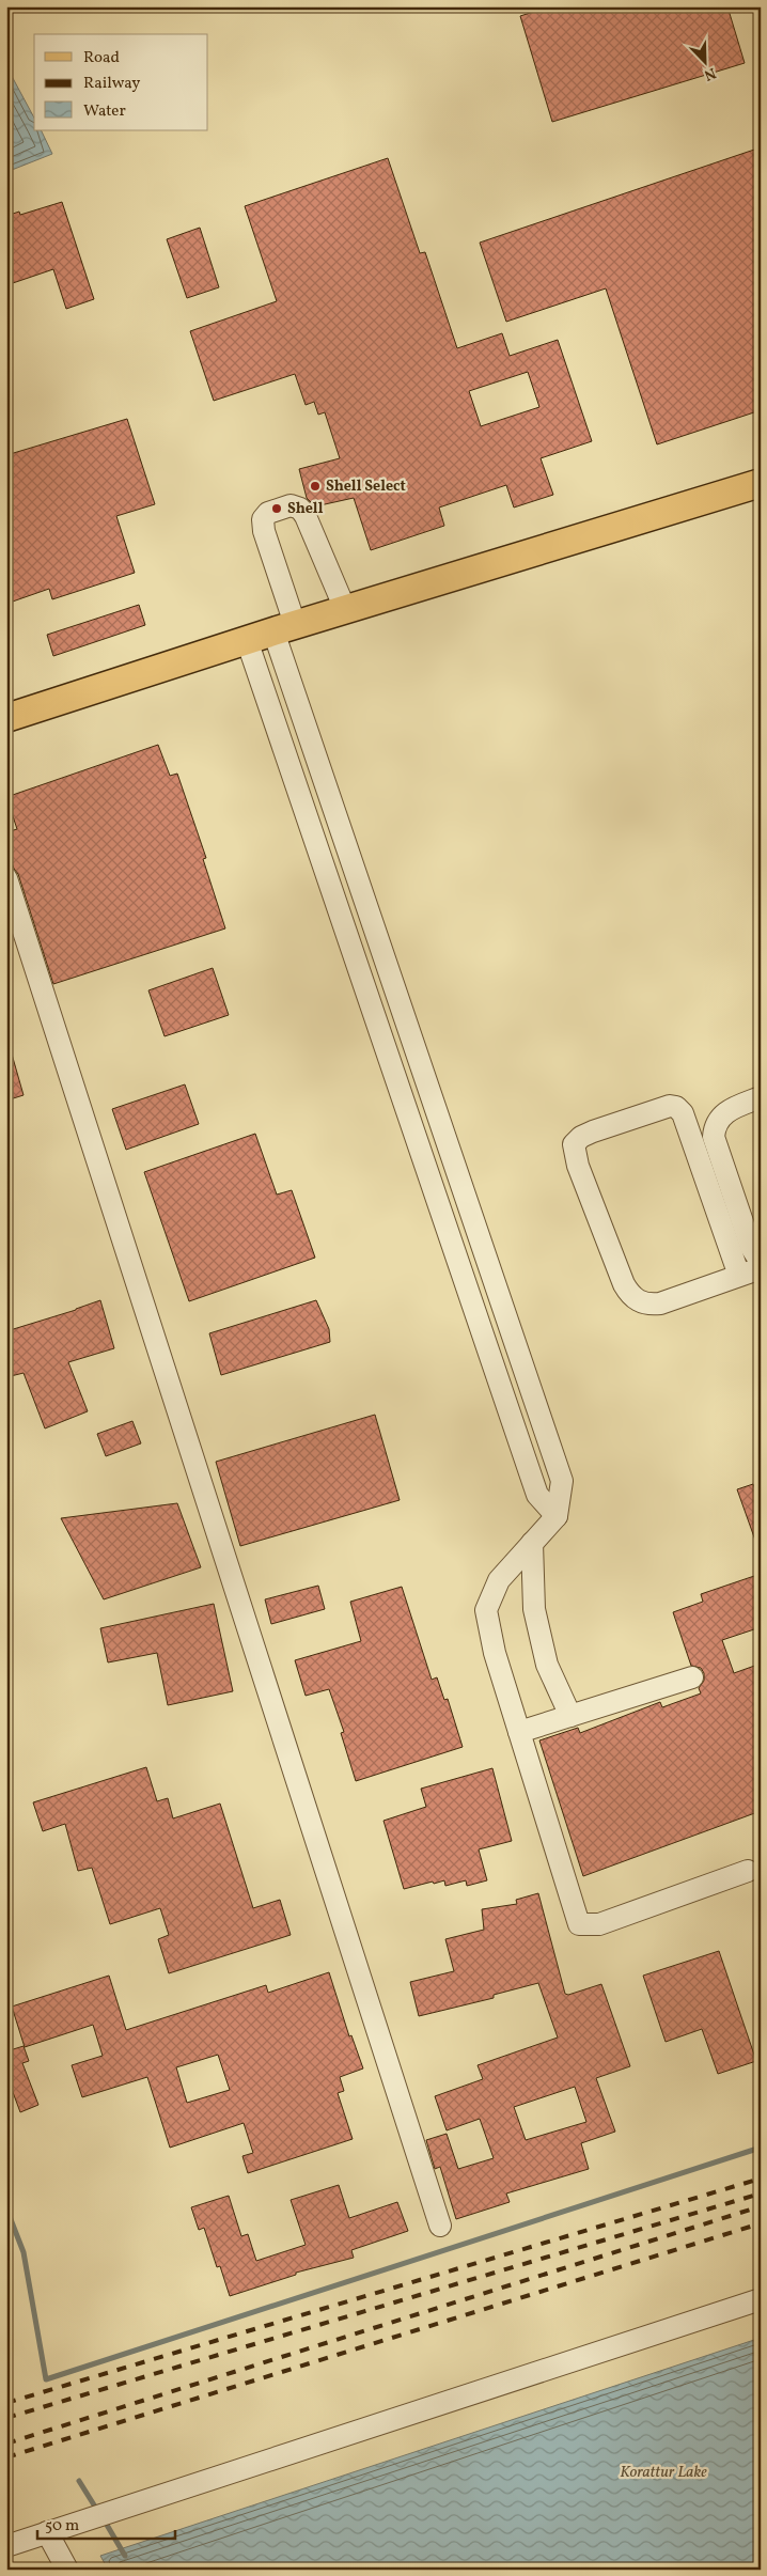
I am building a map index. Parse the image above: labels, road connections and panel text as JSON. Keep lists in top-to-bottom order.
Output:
{
  "water": ["Korattur Lake"],
  "places": ["Shell Select", "Shell"],
  "legend": ["Road", "Railway", "Water"],
  "scale_bar": "50 m",
  "north": "bottom right"
}
